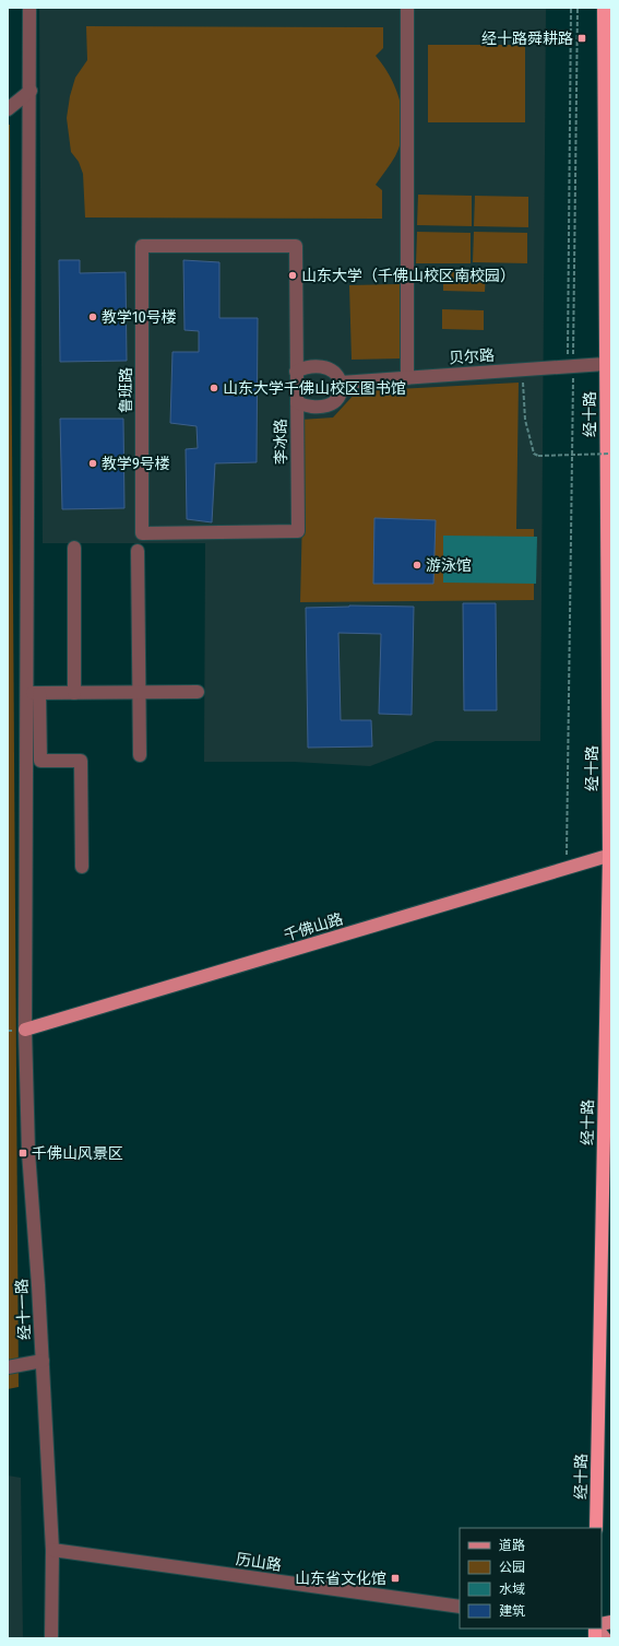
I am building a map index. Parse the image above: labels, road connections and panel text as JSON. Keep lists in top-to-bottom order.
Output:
{
  "streets": {
    "highway": ["经十路"],
    "main road": ["千佛山路"],
    "street": [
      "贝尔路",
      "鲁班路",
      "李冰路",
      "经十一路",
      "历山路"
    ]
  },
  "crossings": [
    ["贝尔路", "经十路"],
    ["贝尔路", "李冰路"],
    ["鲁班路", "李冰路"],
    ["经十路", "千佛山路"],
    ["千佛山路", "经十一路"],
    ["经十一路", "历山路"]
  ],
  "places": {
    "transit": ["经十路舜耕路", "千佛山风景区", "山东省文化馆"],
    "other": [
      "山东大学（千佛山校区南校园）",
      "教学10号楼",
      "山东大学千佛山校区图书馆",
      "教学9号楼",
      "游泳馆"
    ]
  },
  "legend": [
    "道路",
    "公园",
    "水域",
    "建筑"
  ]
}
